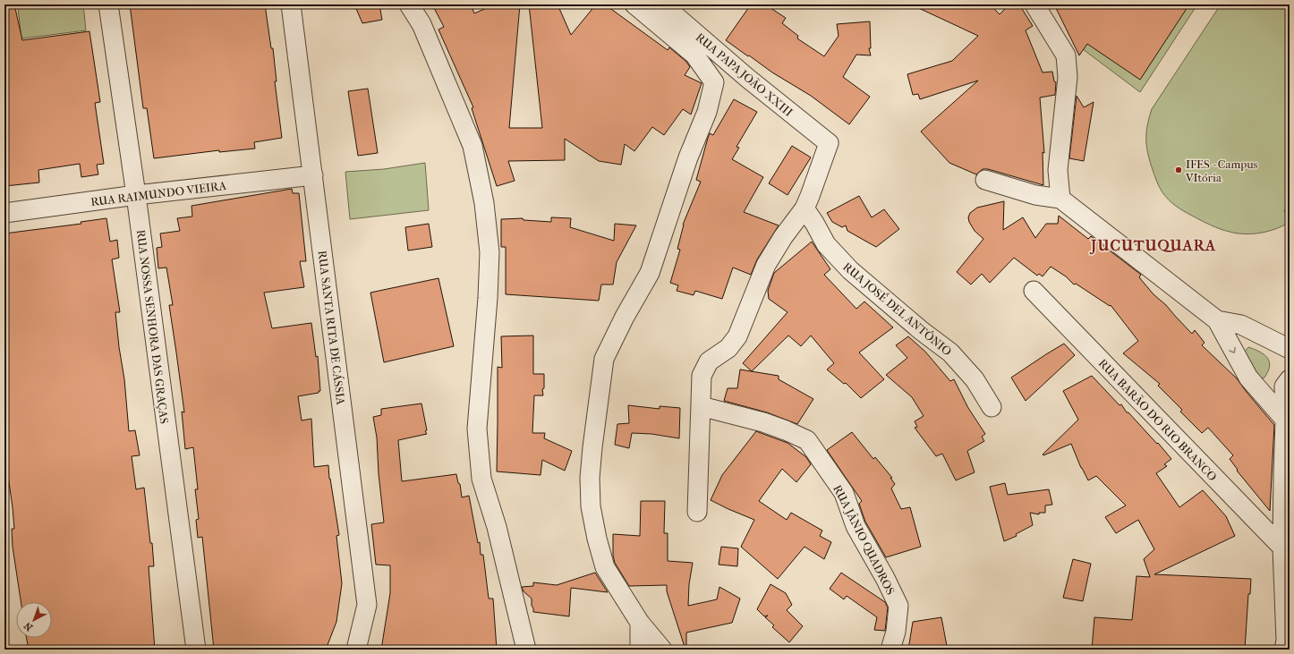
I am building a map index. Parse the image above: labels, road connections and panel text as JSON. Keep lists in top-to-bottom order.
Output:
{
  "streets": {
    "street": [
      "RUA PAPA JOÃO XXIII",
      "RUA RAIMUNDO VIEIRA",
      "RUA JOSÉ DEL ANTÔNIO",
      "RUA NOSSA SENHORA DAS GRAÇAS",
      "RUA SANTA RITA DE CÁSSIA",
      "RUA BARÃO DO RIO BRANCO",
      "RUA JÂNIO QUADROS"
    ]
  },
  "crossings": [
    ["RUA PAPA JOÃO XXIII", "RUA JOSÉ DEL ANTÔNIO"],
    ["RUA RAIMUNDO VIEIRA", "RUA NOSSA SENHORA DAS GRAÇAS"],
    ["RUA RAIMUNDO VIEIRA", "RUA SANTA RITA DE CÁSSIA"]
  ],
  "districts": ["JUCUTUQUARA"],
  "places": ["IFES - Campus VItória"],
  "north": "bottom left"
}
